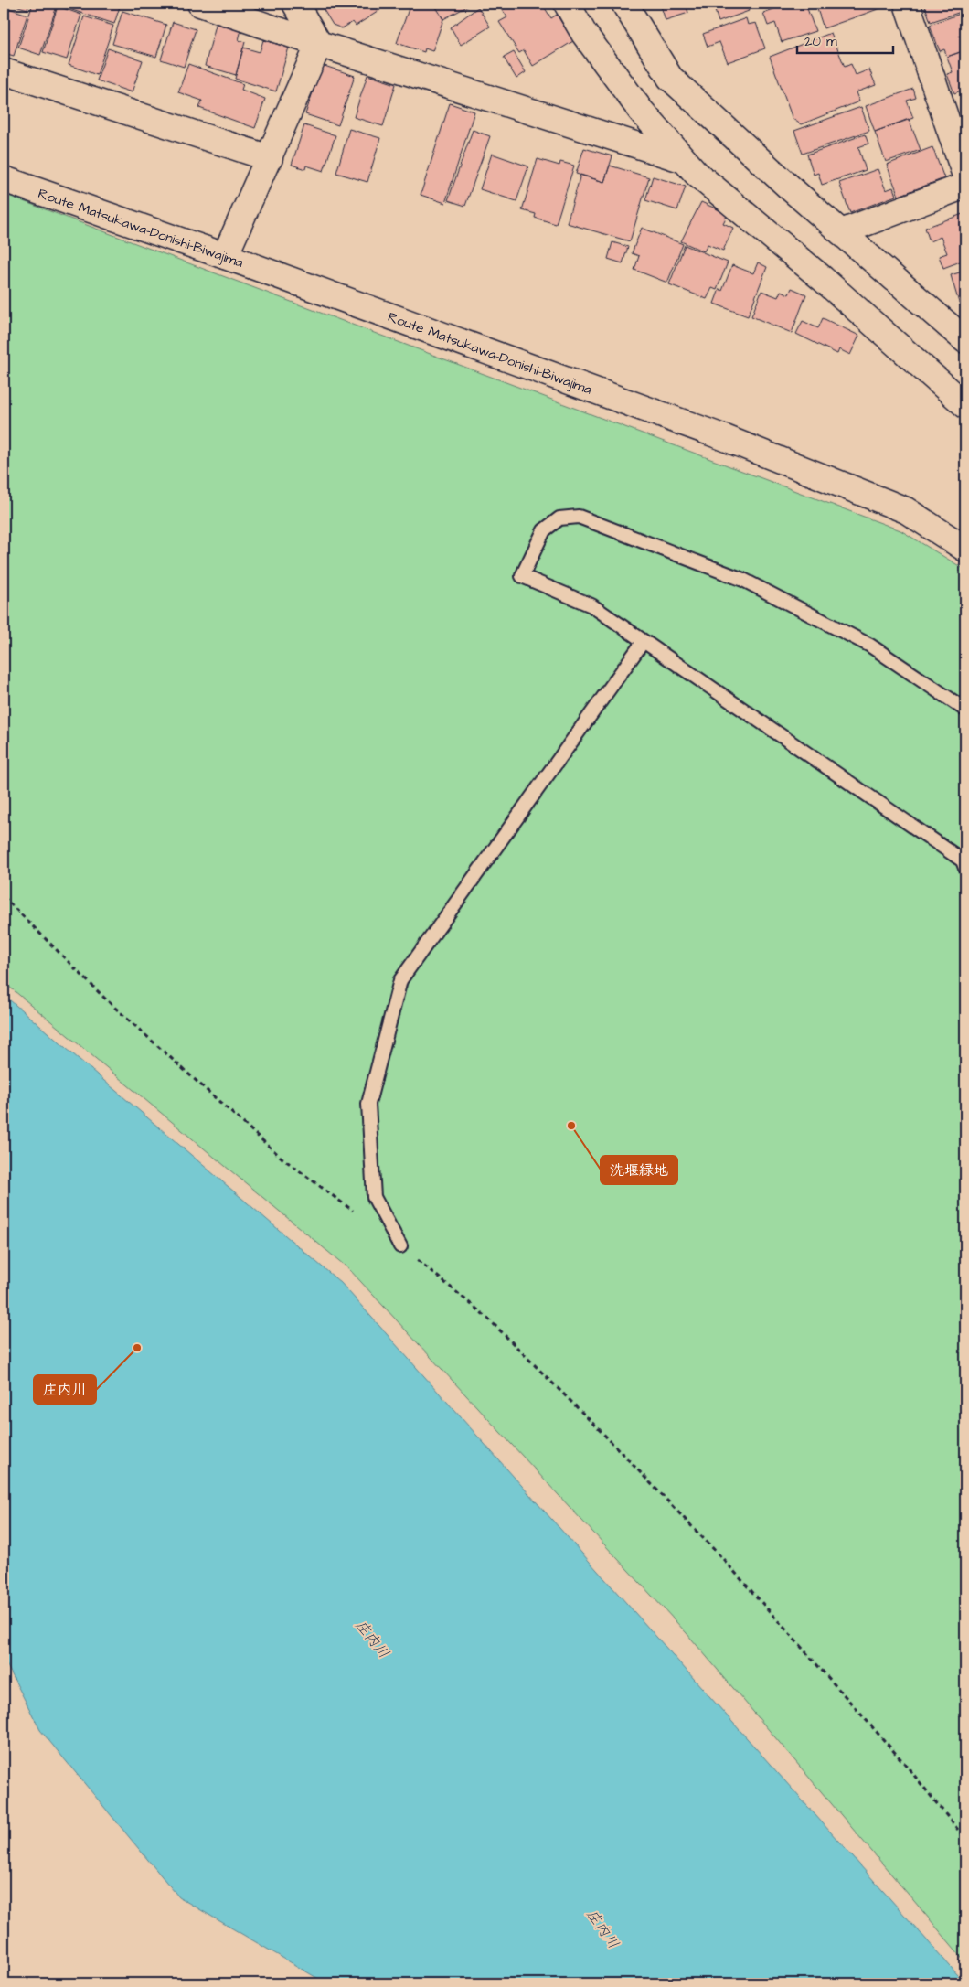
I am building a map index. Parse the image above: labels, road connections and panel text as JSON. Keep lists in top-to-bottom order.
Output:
{
  "streets": {
    "street": ["Route Matsukawa-Donishi-Biwajima"]
  },
  "water": ["庄内川"],
  "places": ["洗堰緑地", "庄内川"],
  "scale_bar": "20 m"
}
